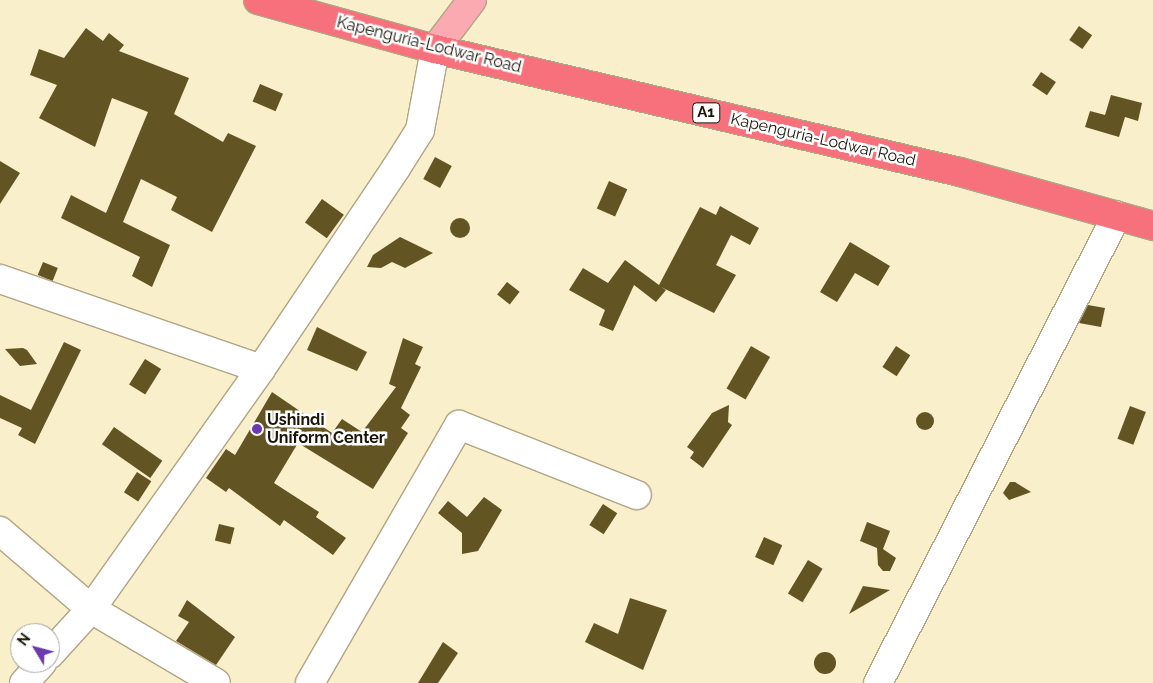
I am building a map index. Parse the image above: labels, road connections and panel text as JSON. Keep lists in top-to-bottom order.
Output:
{
  "streets": {
    "highway": ["Kapenguria-Lodwar Road", "A1"]
  },
  "places": ["Ushindi Uniform Center"],
  "north": "top left"
}
